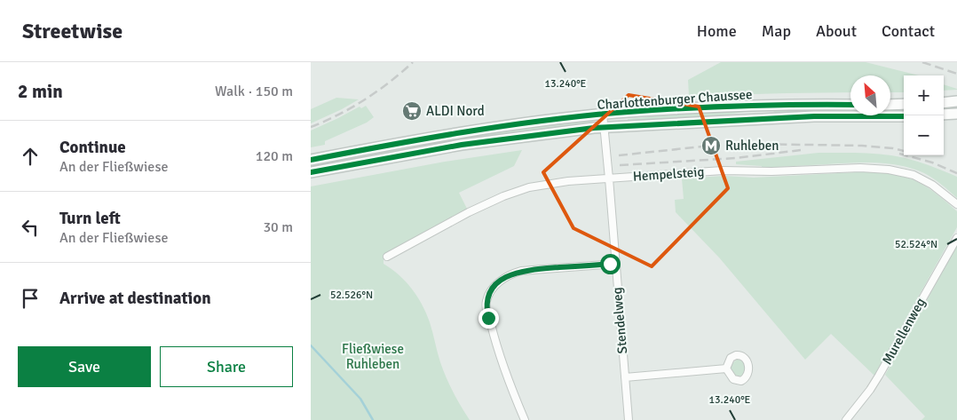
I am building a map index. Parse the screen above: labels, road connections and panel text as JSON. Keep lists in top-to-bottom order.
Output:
{
  "streets": {
    "main road": ["Charlottenburger Chaussee"],
    "street": ["Hempelsteig", "Stendelweg", "Murellenweg"]
  },
  "crossings": [
    ["Charlottenburger Chaussee", "Stendelweg"],
    ["Hempelsteig", "Stendelweg"]
  ],
  "parks": ["Fließwiese Ruhleben"],
  "places": {
    "supermarket": ["ALDI Nord"],
    "metro station": ["Ruhleben"]
  },
  "north": "top left",
  "page": {
    "header": "Streetwise",
    "nav": [
      "Home",
      "Map",
      "About",
      "Contact"
    ],
    "heading": ["2 min", "Walk · 150 m"],
    "map_buttons": ["+", "−"],
    "list": [
      ["Continue", "An der Fließwiese", "120 m"],
      ["Turn left", "An der Fließwiese", "30 m"],
      "Arrive at destination"
    ],
    "buttons": ["Save", "Share"]
  },
  "coordinates": ["13.240°E", "52.524°N", "52.526°N"]
}
